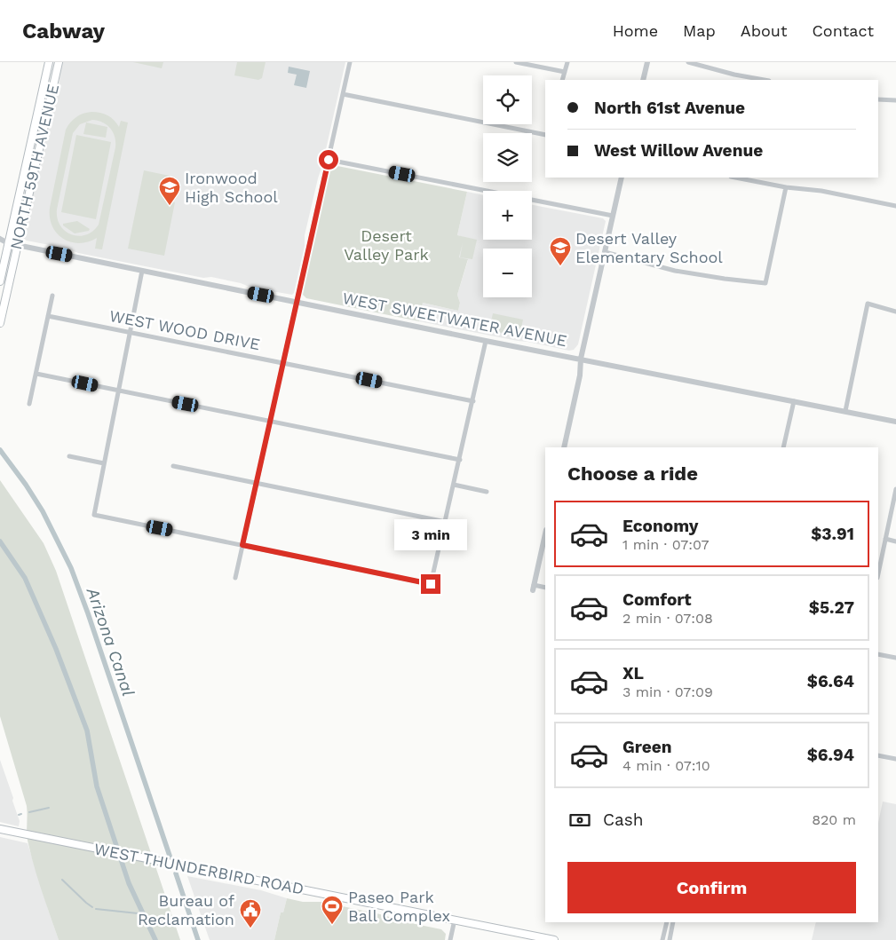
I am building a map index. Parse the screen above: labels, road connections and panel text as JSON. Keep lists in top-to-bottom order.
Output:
{
  "streets": {
    "main road": ["NORTH 59TH AVENUE", "WEST THUNDERBIRD ROAD"],
    "street": ["WEST SWEETWATER AVENUE", "WEST WOOD DRIVE"]
  },
  "crossings": [
    ["NORTH 59TH AVENUE", "WEST SWEETWATER AVENUE"]
  ],
  "water": ["Arizona Canal"],
  "parks": ["Desert Valley Park"],
  "places": {
    "school or university": ["Ironwood High School", "Desert Valley Elementary School"],
    "sports": ["Paseo Park Ball Complex"],
    "public building": ["Bureau of Reclamation"]
  },
  "page": {
    "header": "Cabway",
    "nav": [
      "Home",
      "Map",
      "About",
      "Contact"
    ],
    "map_buttons": ["+", "−"],
    "banner": ["North 61st Avenue", "West Willow Avenue"],
    "heading": "Choose a ride",
    "list": [
      {
        "name": "Economy",
        "note": "1 min · 07:07",
        "value": "$3.91"
      },
      {
        "name": "Comfort",
        "note": "2 min · 07:08",
        "value": "$5.27"
      },
      {
        "name": "XL",
        "note": "3 min · 07:09",
        "value": "$6.64"
      },
      {
        "name": "Green",
        "note": "4 min · 07:10",
        "value": "$6.94"
      }
    ],
    "bubble": "3 min",
    "pay": ["Cash", "820 m"],
    "buttons": "Confirm"
  }
}
